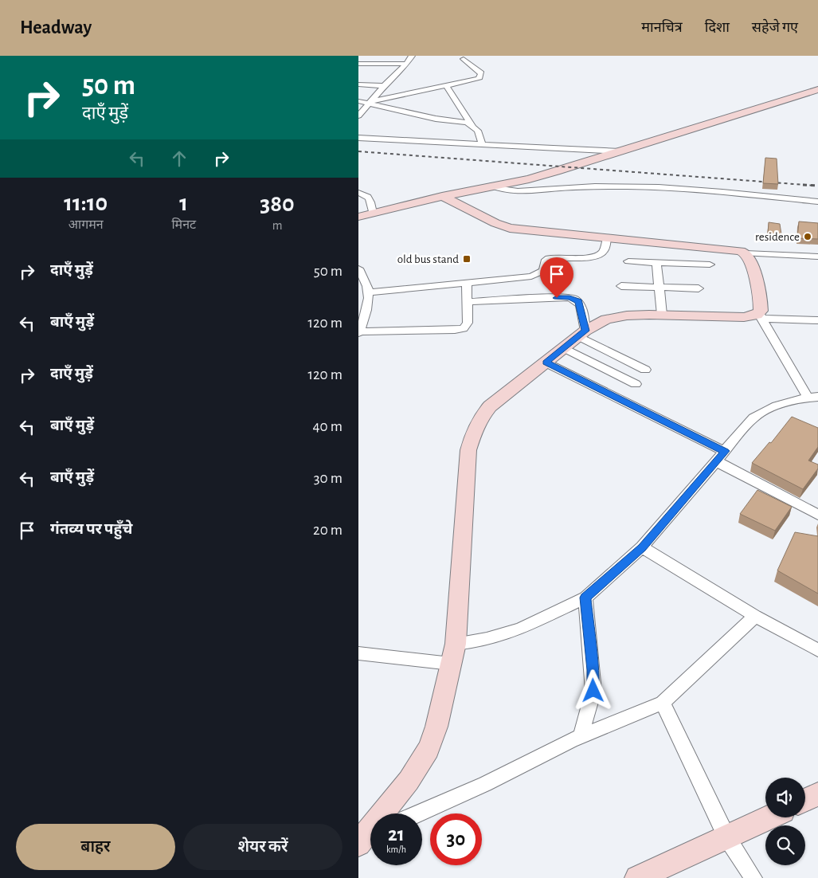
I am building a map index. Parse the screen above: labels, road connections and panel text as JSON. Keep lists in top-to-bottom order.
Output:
{
  "places": {
    "other": ["residence"],
    "transit": ["old bus stand"]
  },
  "page": {
    "header": "Headway",
    "nav": ["मानचित्र", "दिशा", "सहेजे गए"],
    "turn": ["50 m", "दाएँ मुड़ें"],
    "eta": [
      "11:10",
      "आगमन",
      "1",
      "मिनट",
      "380",
      "m"
    ],
    "list": [
      {
        "name": "दाएँ मुड़ें",
        "value": "50 m"
      },
      {
        "name": "बाएँ मुड़ें",
        "value": "120 m"
      },
      {
        "name": "दाएँ मुड़ें",
        "value": "120 m"
      },
      {
        "name": "बाएँ मुड़ें",
        "value": "40 m"
      },
      {
        "name": "बाएँ मुड़ें",
        "value": "30 m"
      },
      {
        "name": "गंतव्य पर पहुँचे",
        "value": "20 m"
      }
    ],
    "speed": "21 km/h",
    "limit": "30",
    "buttons": ["बाहर", "शेयर करें"]
  }
}
